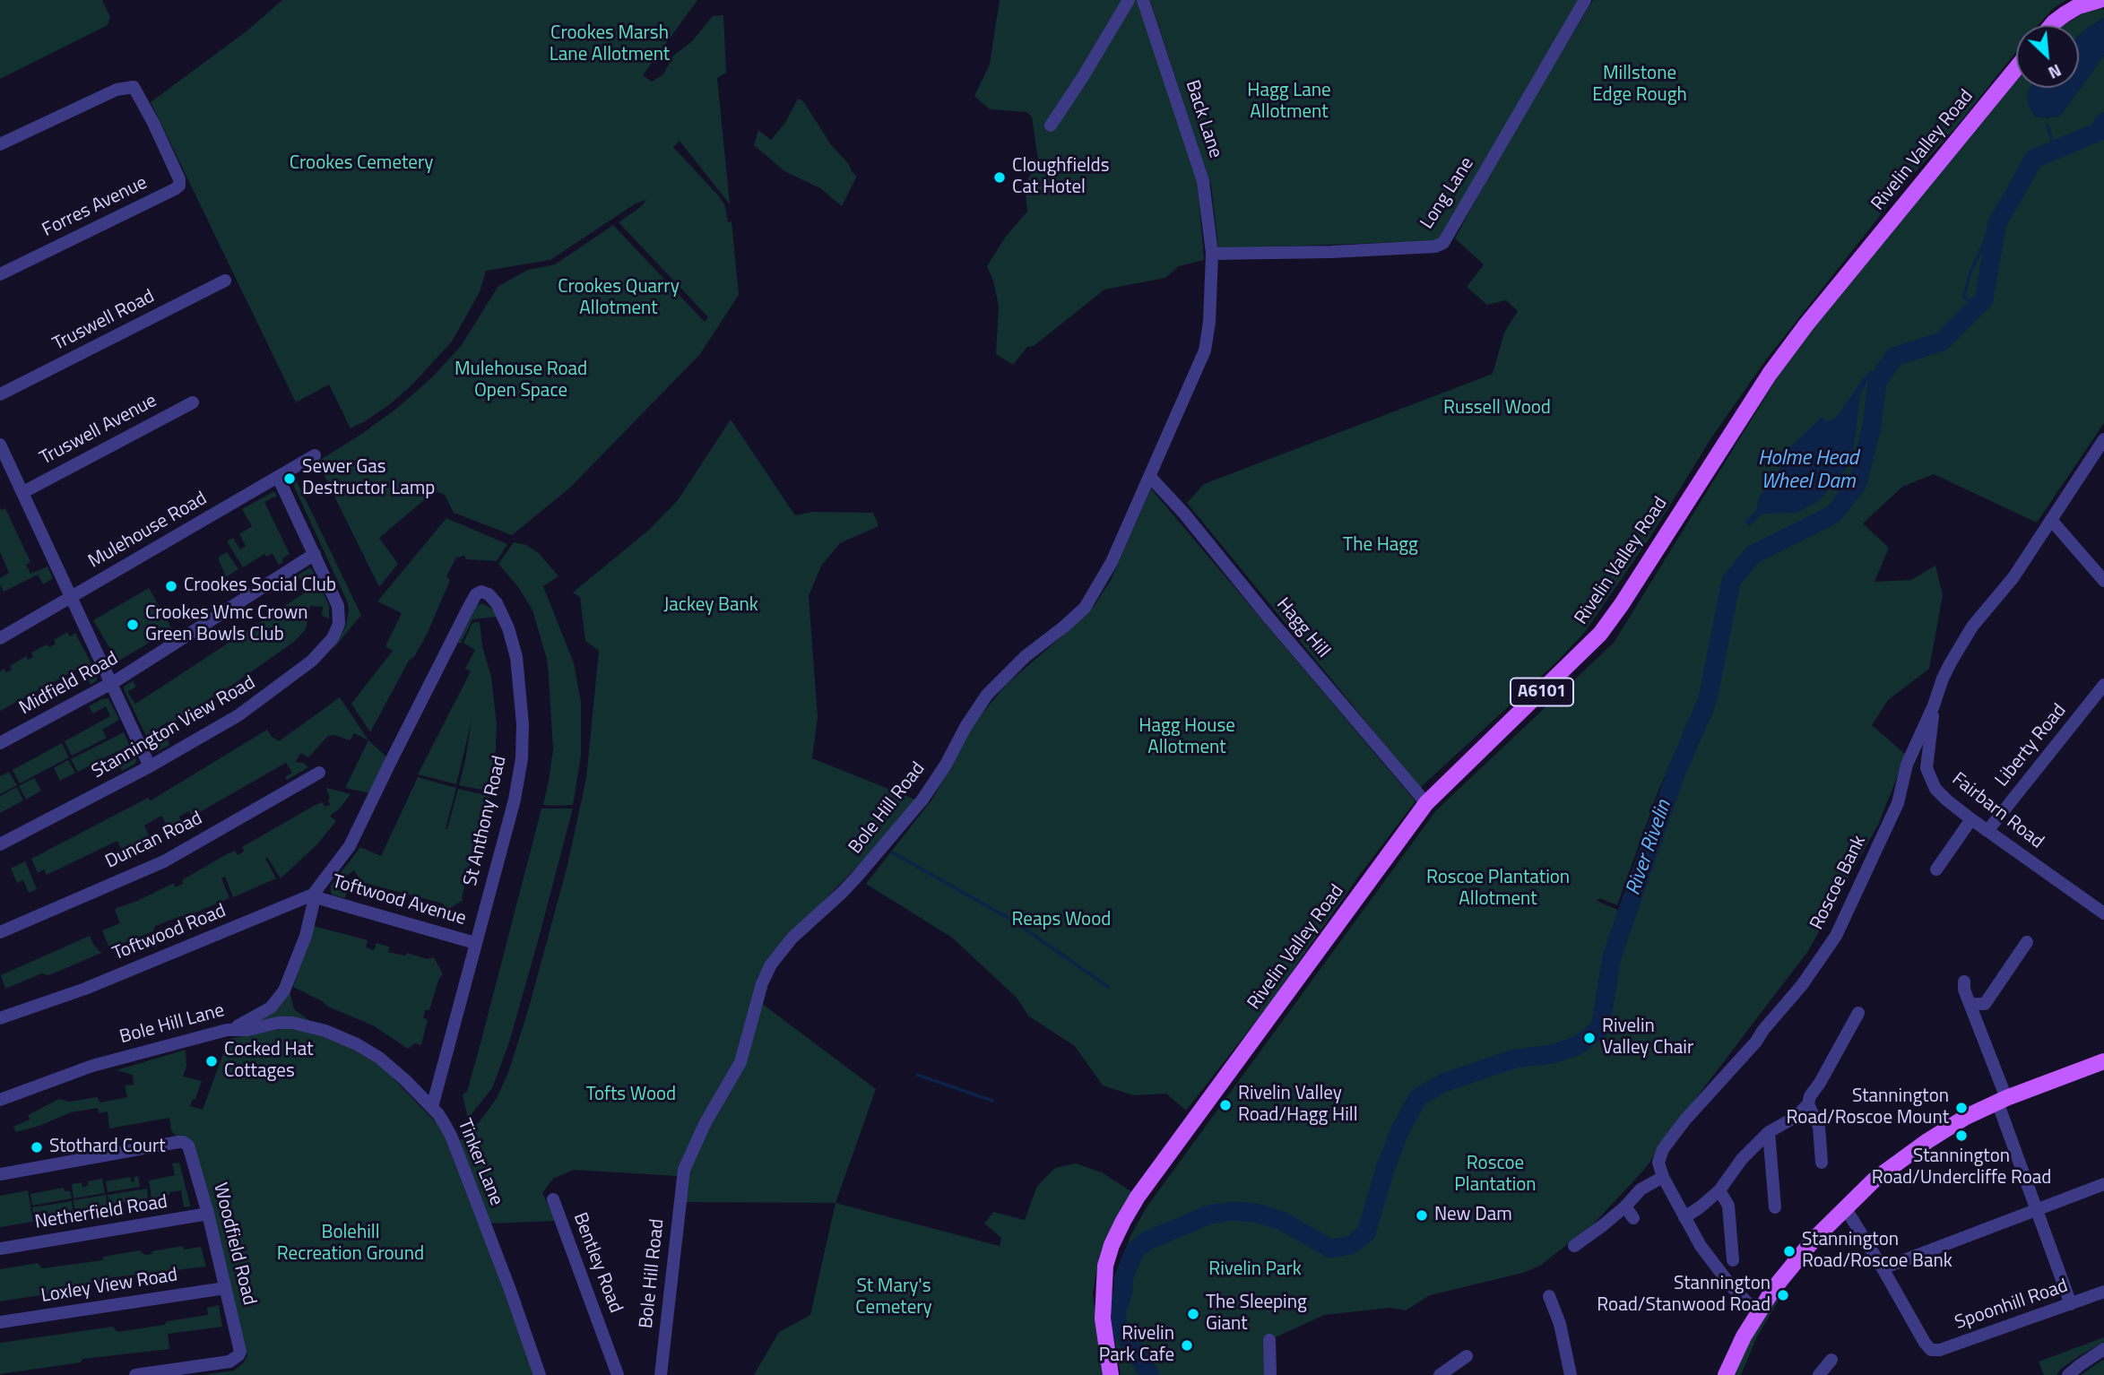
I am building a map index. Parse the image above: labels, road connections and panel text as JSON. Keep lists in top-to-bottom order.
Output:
{
  "streets": {
    "main road": ["Rivelin Valley Road", "A6101"],
    "street": [
      "Back Lane",
      "Long Lane",
      "Forres Avenue",
      "Truswell Road",
      "Truswell Avenue",
      "Mulehouse Road",
      "Hagg Hill",
      "Midfield Road",
      "Stannington View Road",
      "Liberty Road",
      "Bole Hill Road",
      "Fairbarn Road",
      "St Anthony Road",
      "Duncan Road",
      "Roscoe Bank",
      "Toftwood Avenue",
      "Toftwood Road",
      "Bole Hill Lane",
      "Tinker Lane",
      "Netherfield Road",
      "Woodfield Road",
      "Bentley Road",
      "Loxley View Road",
      "Spoonhill Road"
    ]
  },
  "crossings": [
    ["Back Lane", "Long Lane"],
    ["Back Lane", "Bole Hill Road"],
    ["Rivelin Valley Road", "Hagg Hill"],
    ["Long Lane", "Bole Hill Road"],
    ["Mulehouse Road", "Stannington View Road"],
    ["Hagg Hill", "Bole Hill Road"],
    ["Midfield Road", "Stannington View Road"],
    ["Liberty Road", "Fairbarn Road"],
    ["Fairbarn Road", "Roscoe Bank"],
    ["St Anthony Road", "Toftwood Avenue"],
    ["St Anthony Road", "Toftwood Road"],
    ["St Anthony Road", "Tinker Lane"],
    ["Toftwood Avenue", "Toftwood Road"],
    ["Toftwood Avenue", "Bole Hill Lane"],
    ["Toftwood Road", "Bole Hill Lane"],
    ["Bole Hill Lane", "Tinker Lane"],
    ["Netherfield Road", "Woodfield Road"],
    ["Woodfield Road", "Loxley View Road"]
  ],
  "water": ["Holme Head Wheel Dam", "River Rivelin"],
  "parks": [
    "Crookes Marsh Lane Allotment",
    "Millstone Edge Rough",
    "Hagg Lane Allotment",
    "Crookes Cemetery",
    "Crookes Quarry Allotment",
    "Mulehouse Road Open Space",
    "Russell Wood",
    "The Hagg",
    "Jackey Bank",
    "Hagg House Allotment",
    "Roscoe Plantation Allotment",
    "Reaps Wood",
    "Tofts Wood",
    "Roscoe Plantation",
    "Bolehill Recreation Ground",
    "Rivelin Park",
    "St Mary's Cemetery"
  ],
  "places": [
    "Cloughfields Cat Hotel",
    "Sewer Gas Destructor Lamp",
    "Crookes Social Club",
    "Crookes Wmc Crown Green Bowls Club",
    "Rivelin Valley Chair",
    "Cocked Hat Cottages",
    "Rivelin Valley Road/Hagg Hill",
    "Stannington Road/Roscoe Mount",
    "Stannington Road/Undercliffe Road",
    "Stothard Court",
    "New Dam",
    "Stannington Road/Roscoe Bank",
    "Stannington Road/Stanwood Road",
    "The Sleeping Giant",
    "Rivelin Park Cafe"
  ],
  "north": "bottom right"
}
